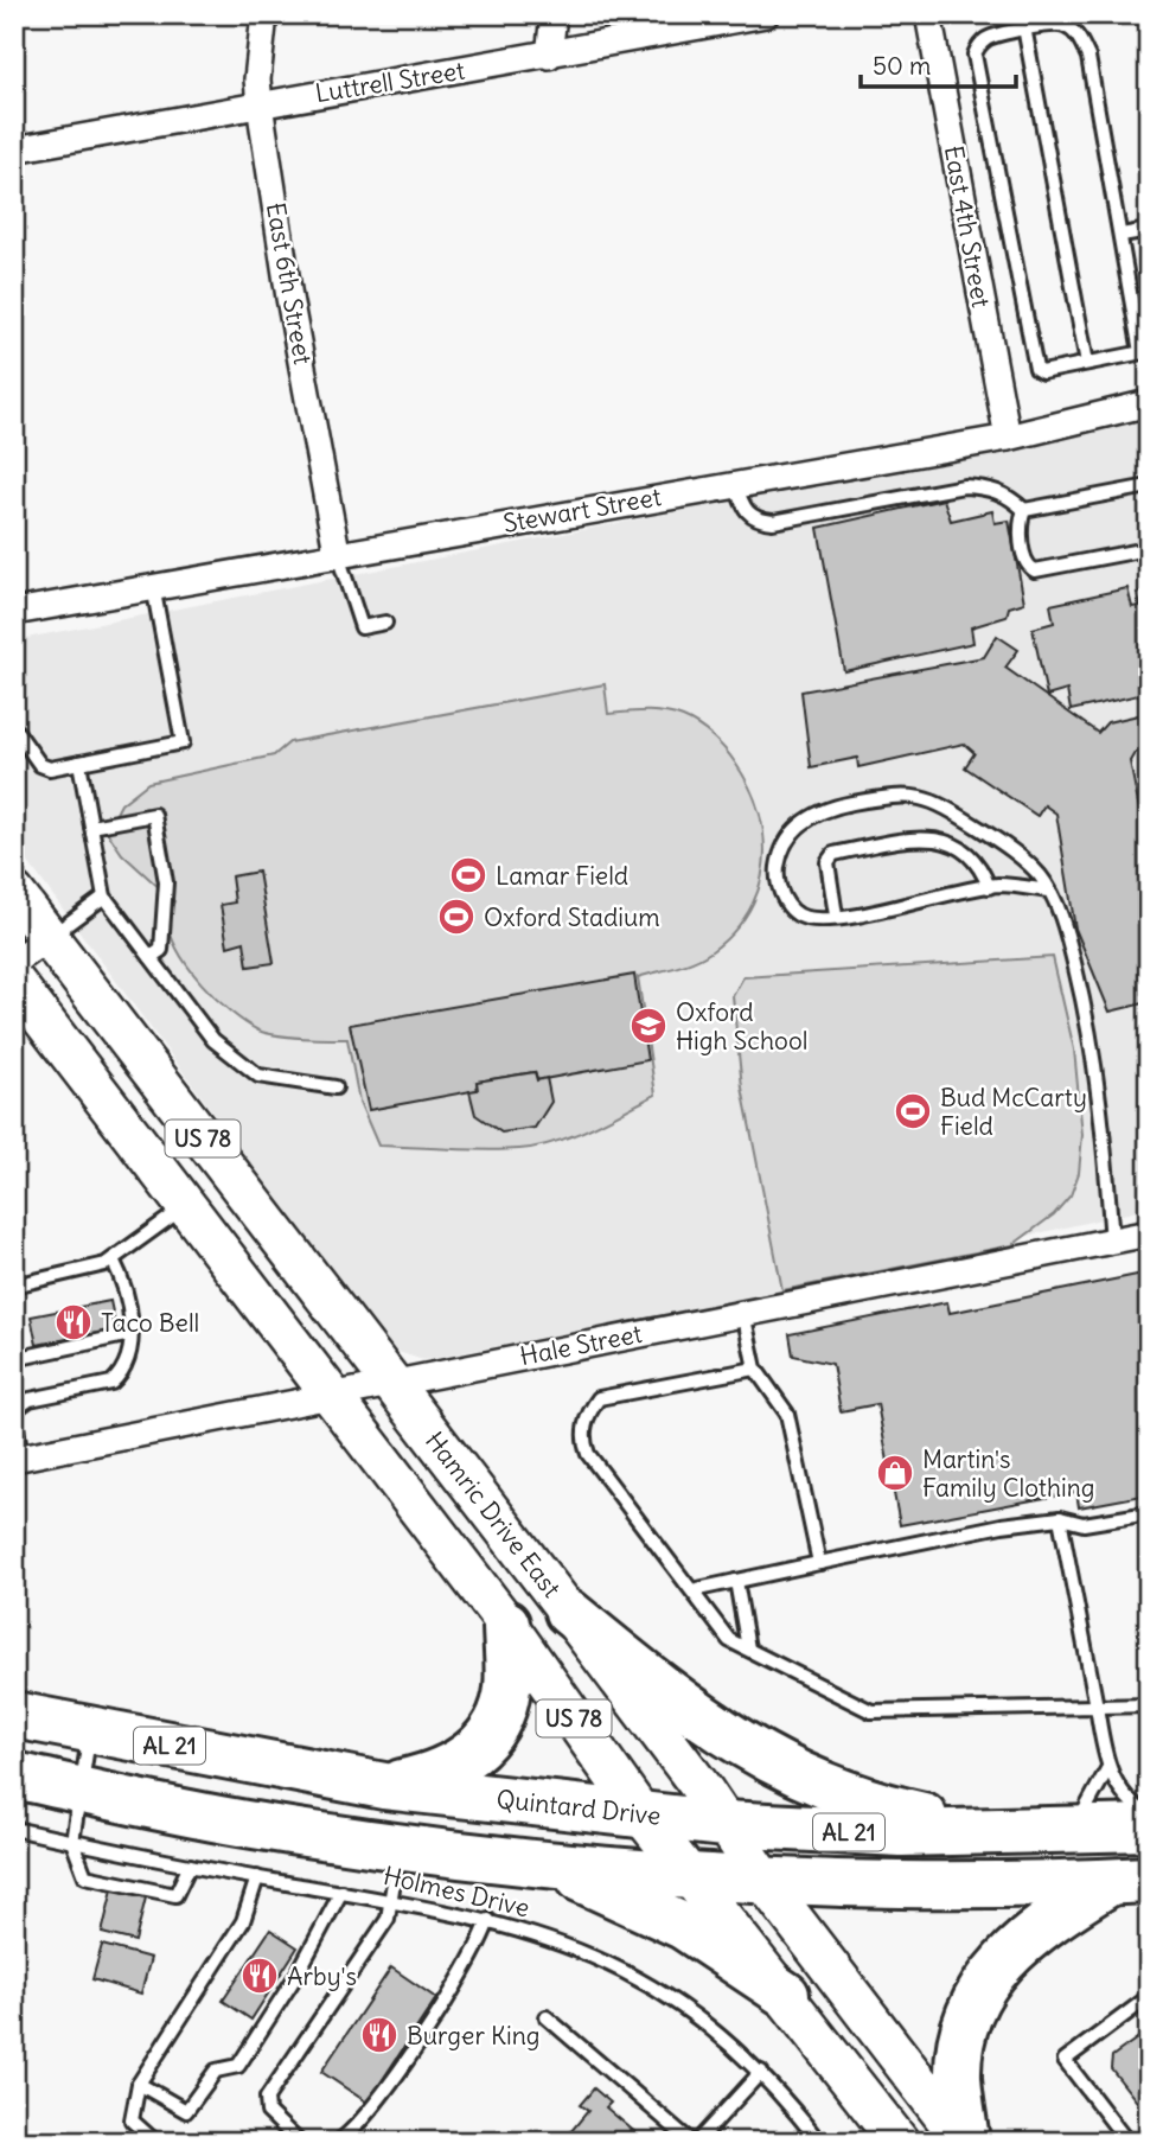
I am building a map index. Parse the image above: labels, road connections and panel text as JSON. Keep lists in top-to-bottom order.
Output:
{
  "streets": {
    "highway": ["AL 21", "Quintard Drive"],
    "main road": ["US 78", "Hamric Drive East"],
    "street": [
      "Luttrell Street",
      "East 4th Street",
      "East 6th Street",
      "Stewart Street",
      "Hale Street"
    ],
    "lane": ["Holmes Drive"]
  },
  "crossings": [
    ["Luttrell Street", "East 6th Street"],
    ["East 4th Street", "Stewart Street"],
    ["East 6th Street", "Stewart Street"],
    ["US 78", "Hale Street"],
    ["US 78", "AL 21"],
    ["US 78", "Quintard Drive"],
    ["Hale Street", "Hamric Drive East"],
    ["Hamric Drive East", "AL 21"],
    ["Hamric Drive East", "Quintard Drive"]
  ],
  "places": {
    "sports": ["Lamar Field", "Oxford Stadium", "Bud McCarty Field"],
    "school or university": ["Oxford High School"],
    "restaurant": ["Taco Bell", "Arby's", "Burger King"],
    "shop": ["Martin's Family Clothing"]
  },
  "scale_bar": "50 m"
}
